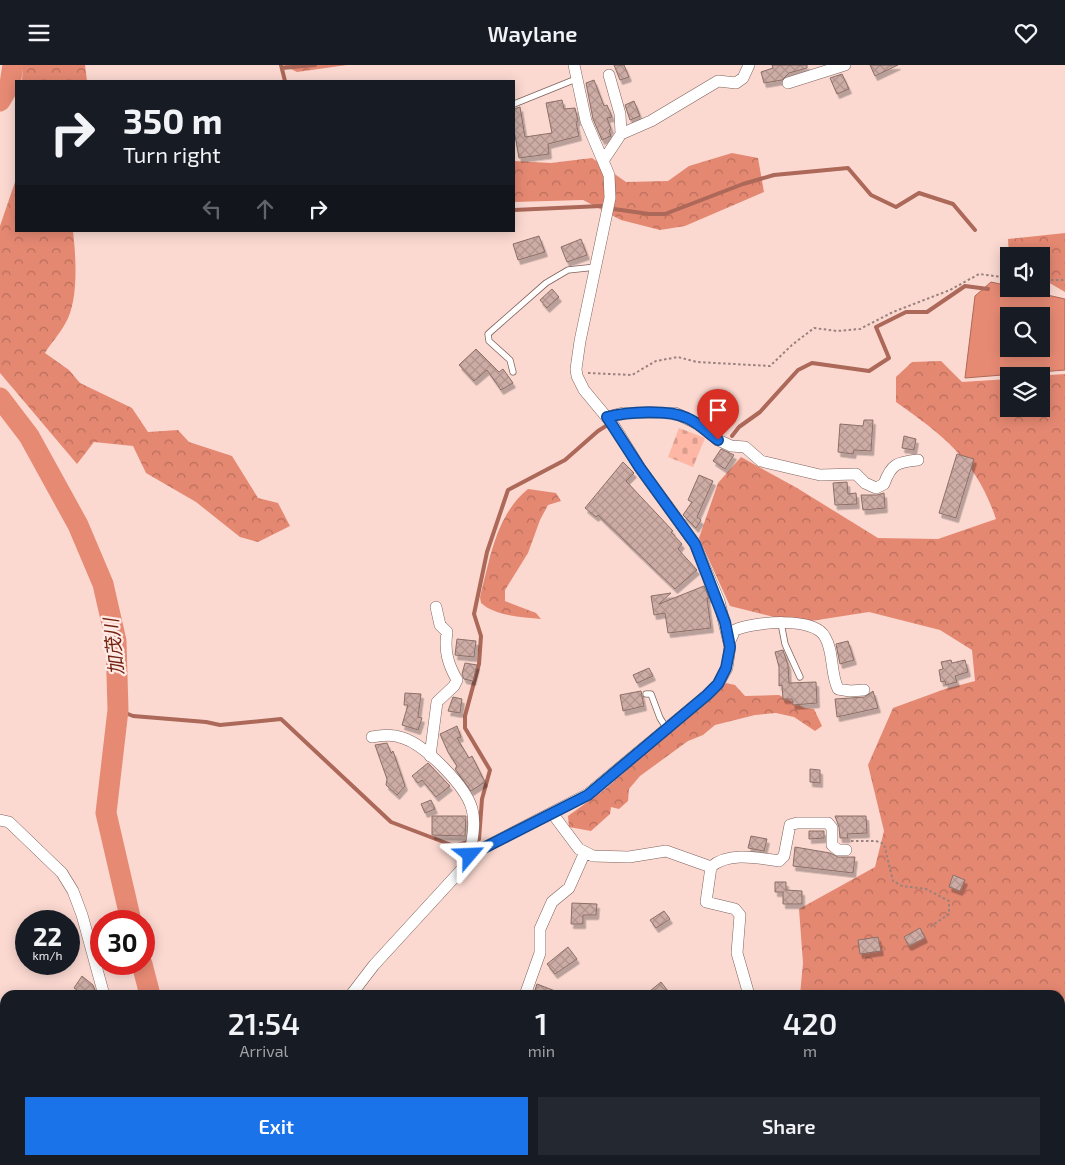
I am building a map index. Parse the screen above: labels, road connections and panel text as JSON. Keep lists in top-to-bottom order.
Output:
{
  "water": ["加茂川"],
  "page": {
    "header": "Waylane",
    "turn": ["350 m", "Turn right"],
    "speed": "22 km/h",
    "limit": "30",
    "eta": [
      "21:54",
      "Arrival",
      "1",
      "min",
      "420",
      "m"
    ],
    "buttons": ["Exit", "Share"]
  }
}
